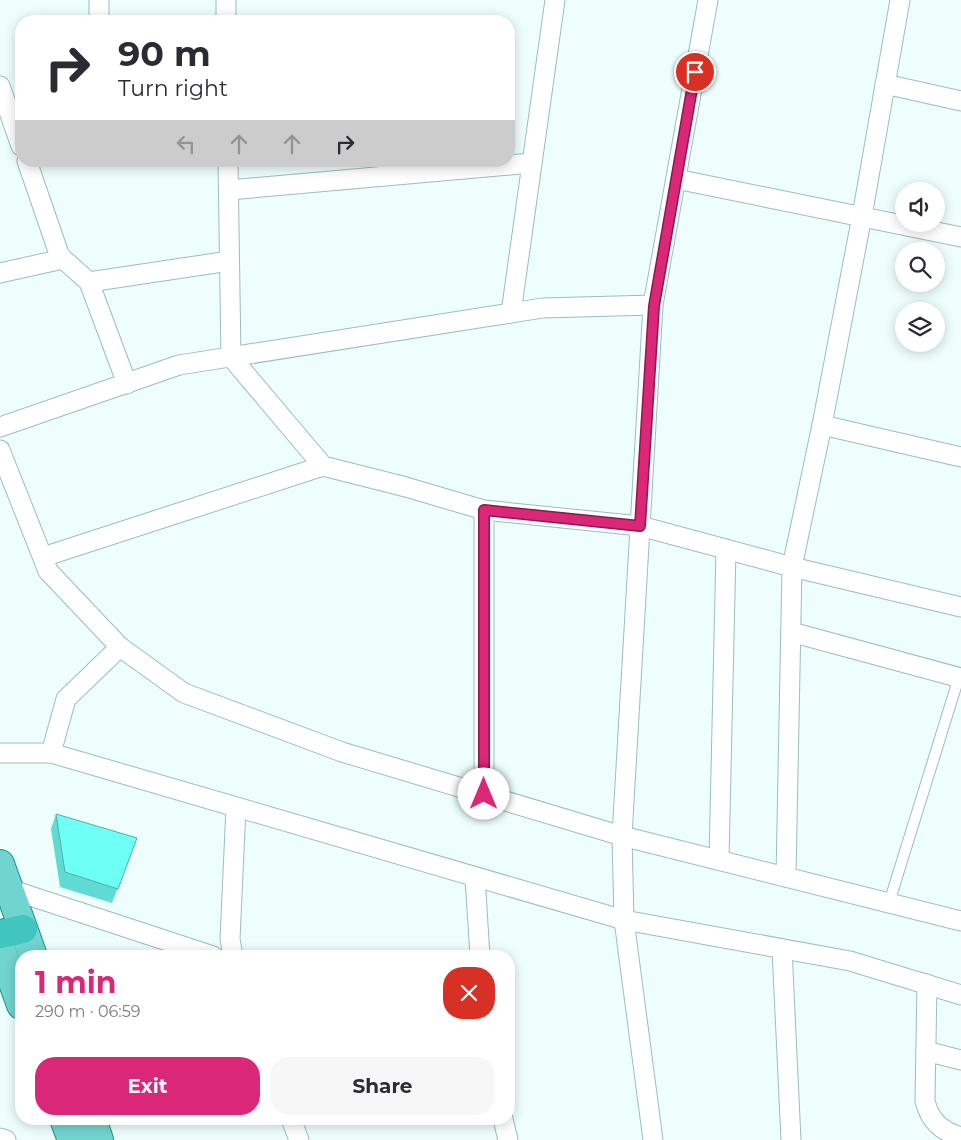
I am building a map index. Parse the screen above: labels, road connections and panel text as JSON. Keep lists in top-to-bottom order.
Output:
{
  "page": {
    "turn": ["90 m", "Turn right"],
    "heading": ["1 min", "290 m · 06:59"],
    "buttons": ["Exit", "Share"]
  }
}
